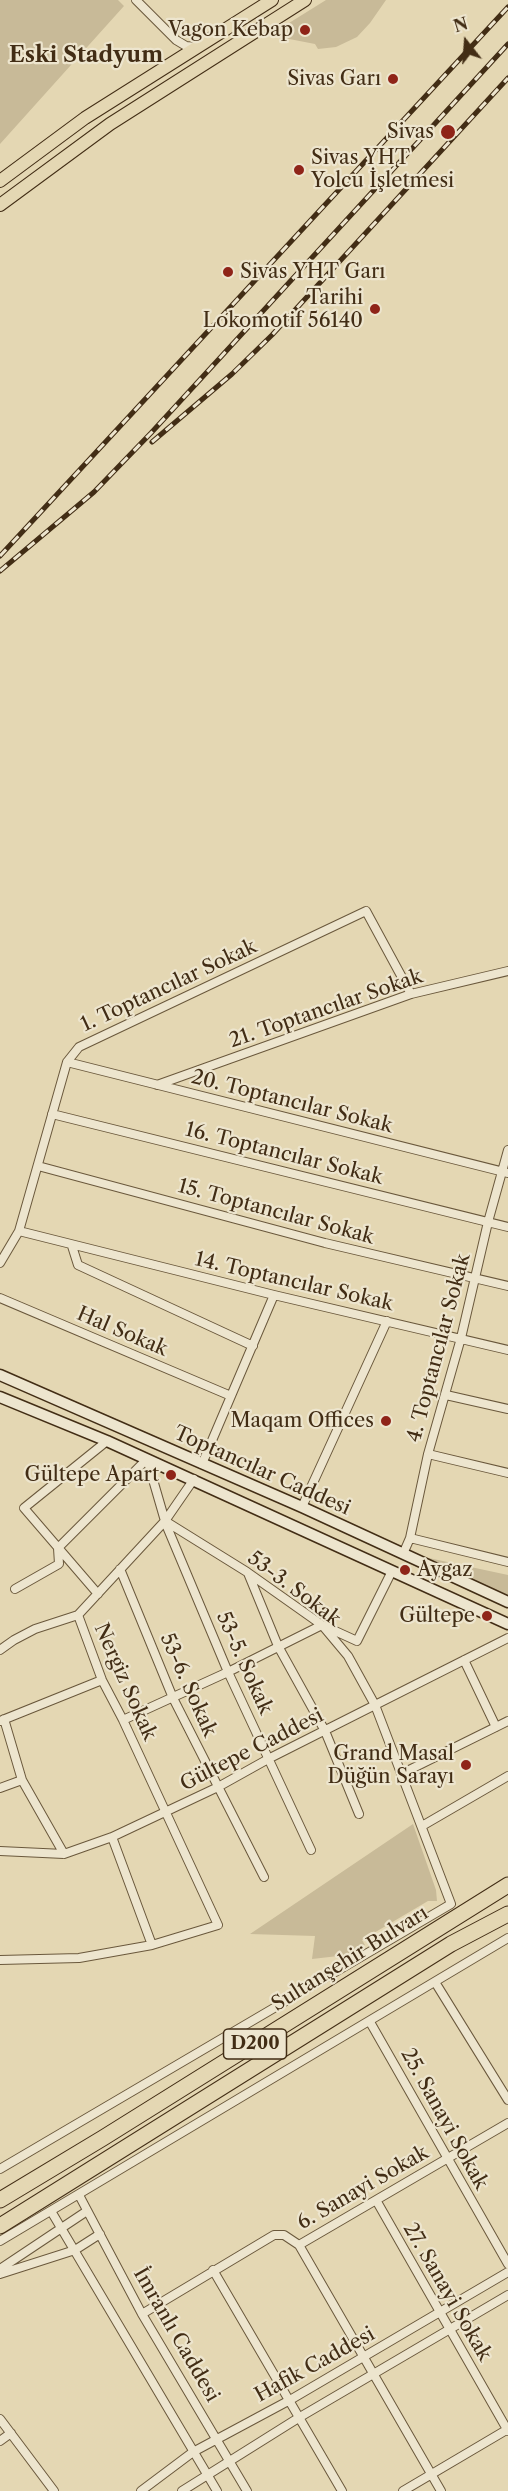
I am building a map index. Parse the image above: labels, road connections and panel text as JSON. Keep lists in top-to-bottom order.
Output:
{
  "streets": {
    "highway": ["Sultanşehir Bulvarı", "D200"],
    "street": [
      "1. Toptancılar Sokak",
      "21. Toptancılar Sokak",
      "20. Toptancılar Sokak",
      "16. Toptancılar Sokak",
      "15. Toptancılar Sokak",
      "14. Toptancılar Sokak",
      "Hal Sokak",
      "4. Toptancılar Sokak",
      "Toptancılar Caddesi",
      "53-3. Sokak",
      "53-5. Sokak",
      "Nergiz Sokak",
      "53-6. Sokak",
      "Gültepe Caddesi",
      "25. Sanayi Sokak",
      "6. Sanayi Sokak",
      "27. Sanayi Sokak",
      "İmranlı Caddesi",
      "Hafik Caddesi"
    ]
  },
  "crossings": [
    ["1. Toptancılar Sokak", "21. Toptancılar Sokak"],
    ["1. Toptancılar Sokak", "20. Toptancılar Sokak"],
    ["21. Toptancılar Sokak", "20. Toptancılar Sokak"],
    ["20. Toptancılar Sokak", "4. Toptancılar Sokak"],
    ["16. Toptancılar Sokak", "4. Toptancılar Sokak"],
    ["15. Toptancılar Sokak", "4. Toptancılar Sokak"],
    ["14. Toptancılar Sokak", "4. Toptancılar Sokak"],
    ["4. Toptancılar Sokak", "Toptancılar Caddesi"],
    ["Toptancılar Caddesi", "Nergiz Sokak"],
    ["53-3. Sokak", "53-5. Sokak"],
    ["53-3. Sokak", "Nergiz Sokak"],
    ["53-3. Sokak", "Gültepe Caddesi"],
    ["53-5. Sokak", "Nergiz Sokak"],
    ["53-5. Sokak", "Gültepe Caddesi"],
    ["Nergiz Sokak", "53-6. Sokak"],
    ["Nergiz Sokak", "Gültepe Caddesi"],
    ["53-6. Sokak", "Gültepe Caddesi"],
    ["25. Sanayi Sokak", "6. Sanayi Sokak"],
    ["6. Sanayi Sokak", "27. Sanayi Sokak"],
    ["6. Sanayi Sokak", "İmranlı Caddesi"],
    ["27. Sanayi Sokak", "Hafik Caddesi"],
    ["İmranlı Caddesi", "Hafik Caddesi"]
  ],
  "districts": ["Eski Stadyum"],
  "places": [
    "Vagon Kebap",
    "Sivas Garı",
    "Sivas",
    "Sivas YHT Yolcu İşletmesi",
    "Sivas YHT Garı",
    "Tarihi Lokomotif 56140",
    "Maqam Offices",
    "Gültepe Apart",
    "Aygaz",
    "Gültepe",
    "Grand Masal Düğün Sarayı"
  ],
  "north": "top"
}
